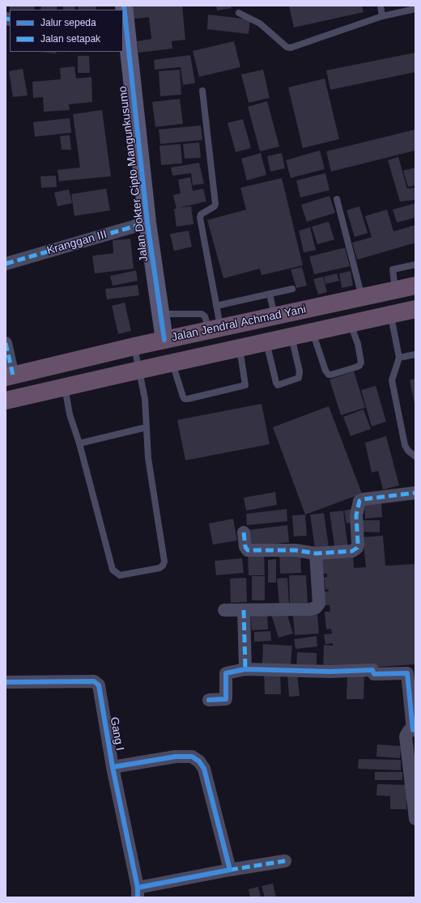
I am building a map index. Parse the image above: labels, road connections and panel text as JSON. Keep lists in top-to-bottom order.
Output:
{
  "streets": {
    "highway": ["Jalan Jendral Achmad Yani"],
    "street": ["Jalan Dokter Cipto Mangunkusumo", "Kranggan III", "Gang I"]
  },
  "crossings": [
    ["Jalan Dokter Cipto Mangunkusumo", "Kranggan III"],
    ["Jalan Dokter Cipto Mangunkusumo", "Jalan Jendral Achmad Yani"]
  ],
  "legend": ["Jalur sepeda", "Jalan setapak"]
}
